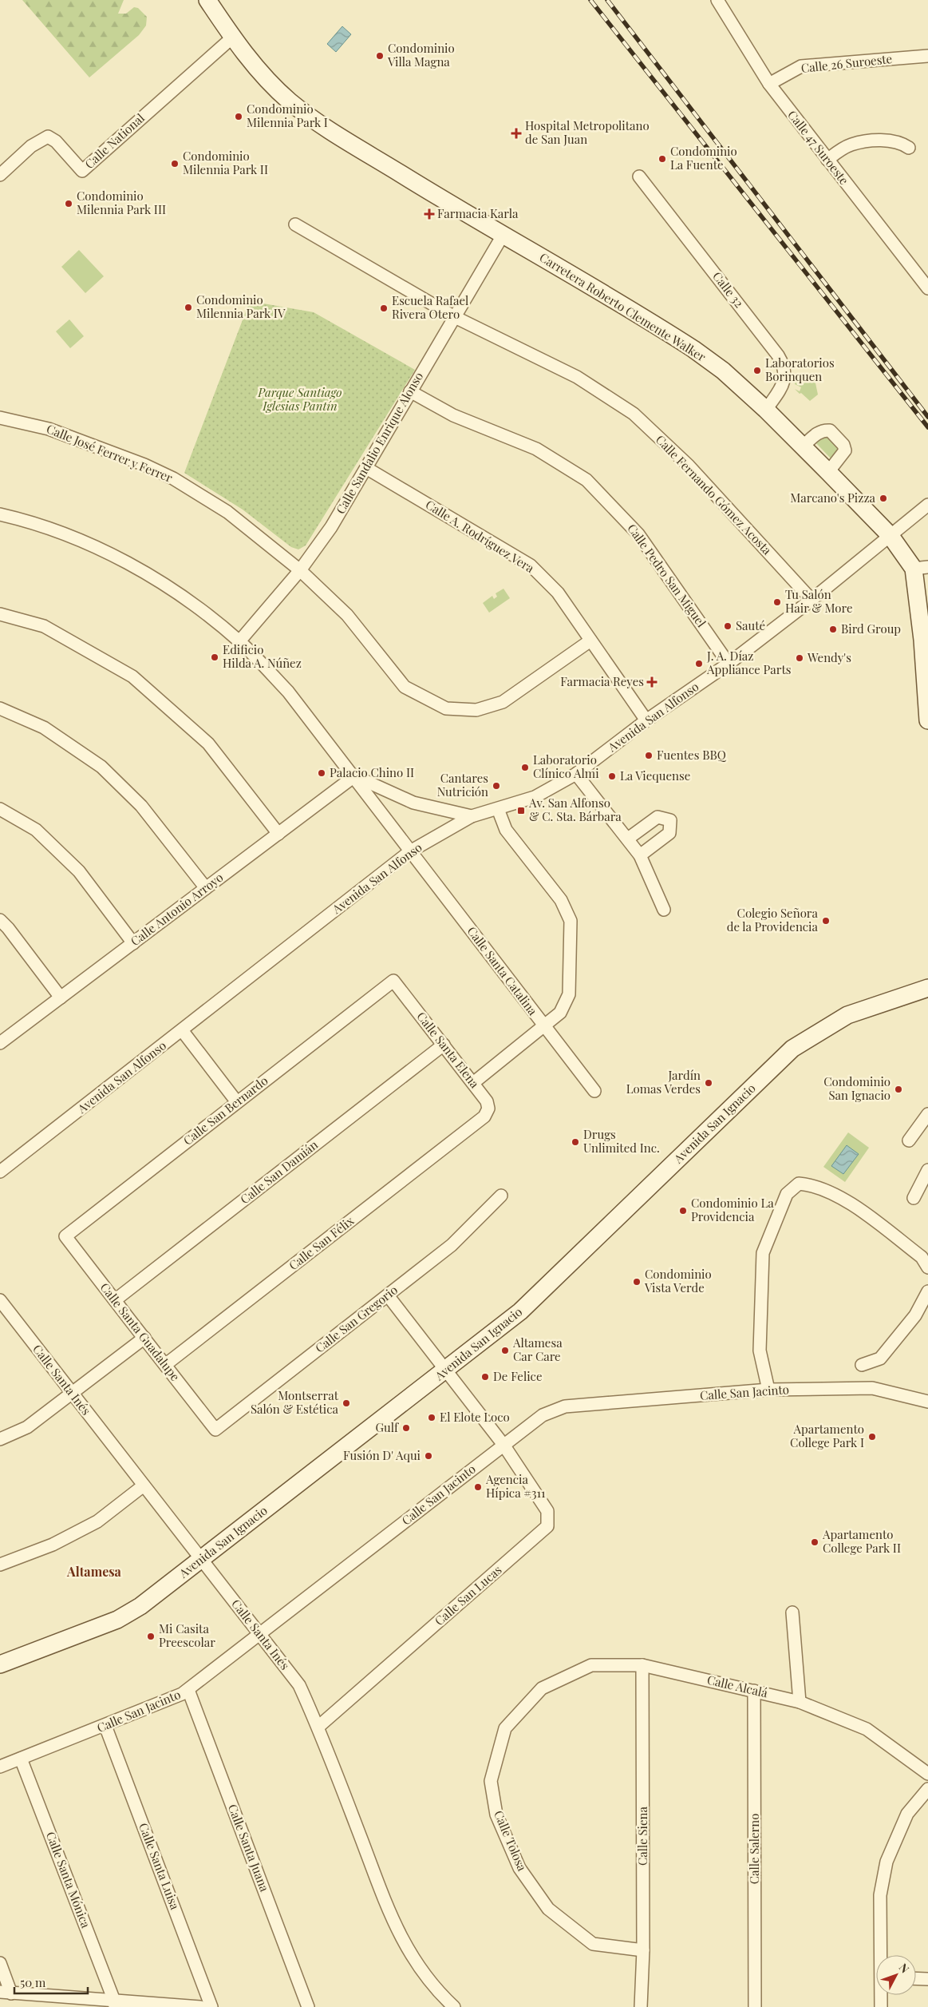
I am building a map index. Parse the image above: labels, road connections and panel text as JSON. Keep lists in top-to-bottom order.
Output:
{
  "streets": {
    "street": [
      "Calle 26 Suroeste",
      "Calle National",
      "Calle 47 Suroeste",
      "Calle 32",
      "Carretera Roberto Clemente Walker",
      "Calle Sandalio Enrique Alonso",
      "Calle José Ferrer y Ferrer",
      "Calle Fernando Gómez Acosta",
      "Calle A. Rodríguez Vera",
      "Calle Pedro San Miguel",
      "Avenida San Alfonso",
      "Calle Antonio Arroyo",
      "Calle Santa Catalina",
      "Calle Santa Elena",
      "Calle San Bernardo",
      "Avenida San Ignacio",
      "Calle San Damián",
      "Calle San Félix",
      "Calle San Gregorio",
      "Calle Santa Guadalupe",
      "Calle Santa Inés",
      "Calle San Jacinto",
      "Calle San Lucas",
      "Calle Alcalá",
      "Calle Siena",
      "Calle Tolosa",
      "Calle Santa Juana",
      "Calle Salerno",
      "Calle Santa Luisa",
      "Calle Santa Mónica"
    ]
  },
  "crossings": [
    ["Calle 26 Suroeste", "Calle 47 Suroeste"],
    ["Calle National", "Carretera Roberto Clemente Walker"],
    ["Calle 32", "Carretera Roberto Clemente Walker"],
    ["Carretera Roberto Clemente Walker", "Calle Sandalio Enrique Alonso"],
    ["Carretera Roberto Clemente Walker", "Avenida San Alfonso"],
    ["Calle Sandalio Enrique Alonso", "Calle José Ferrer y Ferrer"],
    ["Calle Sandalio Enrique Alonso", "Calle Fernando Gómez Acosta"],
    ["Calle Sandalio Enrique Alonso", "Calle A. Rodríguez Vera"],
    ["Calle Sandalio Enrique Alonso", "Calle Pedro San Miguel"],
    ["Calle Sandalio Enrique Alonso", "Calle Santa Catalina"],
    ["Calle José Ferrer y Ferrer", "Calle A. Rodríguez Vera"],
    ["Calle Fernando Gómez Acosta", "Avenida San Alfonso"],
    ["Calle A. Rodríguez Vera", "Avenida San Alfonso"],
    ["Calle Pedro San Miguel", "Avenida San Alfonso"],
    ["Avenida San Alfonso", "Calle Santa Catalina"],
    ["Calle Antonio Arroyo", "Calle Santa Catalina"],
    ["Calle Santa Elena", "Calle San Bernardo"],
    ["Calle Santa Elena", "Calle San Damián"],
    ["Calle Santa Elena", "Calle San Félix"],
    ["Calle San Bernardo", "Calle Santa Guadalupe"],
    ["Avenida San Ignacio", "Calle Santa Inés"],
    ["Avenida San Ignacio", "Calle San Lucas"],
    ["Calle San Damián", "Calle Santa Guadalupe"],
    ["Calle San Félix", "Calle Santa Guadalupe"],
    ["Calle San Gregorio", "Calle Santa Guadalupe"],
    ["Calle San Gregorio", "Calle San Lucas"],
    ["Calle Santa Inés", "Calle San Jacinto"],
    ["Calle Santa Inés", "Calle San Lucas"],
    ["Calle San Jacinto", "Calle San Lucas"],
    ["Calle San Jacinto", "Calle Santa Juana"],
    ["Calle San Jacinto", "Calle Santa Luisa"],
    ["Calle San Jacinto", "Calle Santa Mónica"],
    ["Calle Alcalá", "Calle Siena"],
    ["Calle Alcalá", "Calle Tolosa"],
    ["Calle Alcalá", "Calle Salerno"],
    ["Calle Siena", "Calle Tolosa"]
  ],
  "districts": ["Altamesa"],
  "parks": ["Parque Santiago Iglesias Pantín"],
  "places": {
    "other": [
      "Condominio Villa Magna",
      "Condominio Milennia Park I",
      "Condominio La Fuente",
      "Condominio Milennia Park II",
      "Condominio Milennia Park III",
      "Condominio Milennia Park IV",
      "Escuela Rafael Rivera Otero",
      "Laboratorios Borinquen",
      "Marcano's Pizza",
      "Tu Salón Hair & More",
      "Sauté",
      "Bird Group",
      "Edificio Hilda A. Núñez",
      "Wendy's",
      "J. A. Díaz Appliance Parts",
      "Fuentes BBQ",
      "Laboratorio Clínico Almi",
      "Palacio Chino II",
      "La Viequense",
      "Cantares Nutrición",
      "Colegio Señora de la Providencia",
      "Jardín Lomas Verdes",
      "Condominio San Ignacio",
      "Drugs Unlimited Inc.",
      "Condominio La Providencia",
      "Condominio Vista Verde",
      "Altamesa Car Care",
      "De Felice",
      "Montserrat Salón & Estética",
      "El Elote Loco",
      "Gulf",
      "Apartamento College Park I",
      "Fusión D' Aqui",
      "Agencia Hípica #311",
      "Apartamento College Park II",
      "Mi Casita Preescolar"
    ],
    "health": ["Hospital Metropolitano de San Juan", "Farmacia Karla", "Farmacia Reyes"],
    "transit": ["Av. San Alfonso & C. Sta. Bárbara"]
  },
  "scale_bar": "50 m",
  "north": "top right"
}
